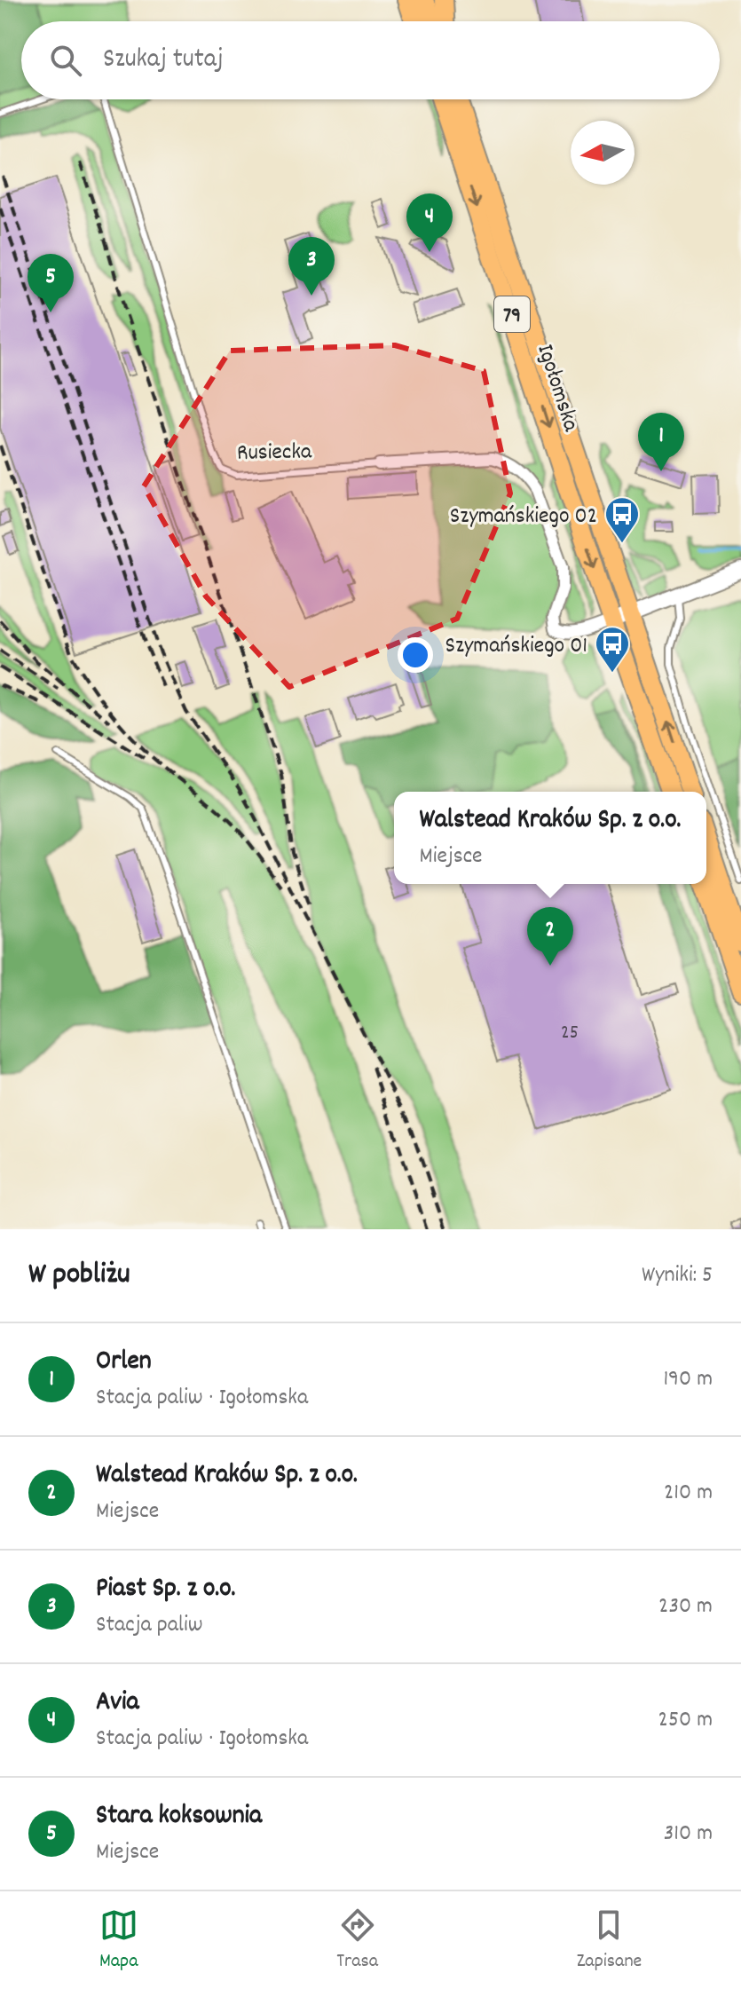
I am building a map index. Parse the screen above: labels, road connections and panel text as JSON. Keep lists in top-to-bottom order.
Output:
{
  "streets": {
    "main road": ["79", "Igołomska"],
    "street": ["Rusiecka"]
  },
  "crossings": [
    ["Igołomska", "Rusiecka"]
  ],
  "places": {
    "bus stop": ["Szymańskiego 02", "Szymańskiego 01"]
  },
  "house_numbers": ["25"],
  "north": "left",
  "page": {
    "search": "Szukaj tutaj",
    "pins": [
      "4",
      "3",
      "5",
      "1",
      "2"
    ],
    "popup": ["Walstead Kraków Sp. z o.o.", "Miejsce"],
    "heading": ["W pobliżu", "Wyniki: 5"],
    "list": [
      {
        "mark": "1",
        "name": "Orlen",
        "note": "Stacja paliw · Igołomska",
        "value": "190 m"
      },
      {
        "mark": "2",
        "name": "Walstead Kraków Sp. z o.o.",
        "note": "Miejsce",
        "value": "210 m"
      },
      {
        "mark": "3",
        "name": "Piast Sp. z o.o.",
        "note": "Stacja paliw",
        "value": "230 m"
      },
      {
        "mark": "4",
        "name": "Avia",
        "note": "Stacja paliw · Igołomska",
        "value": "250 m"
      },
      {
        "mark": "5",
        "name": "Stara koksownia",
        "note": "Miejsce",
        "value": "310 m"
      }
    ],
    "nav": ["Mapa", "Trasa", "Zapisane"]
  }
}
